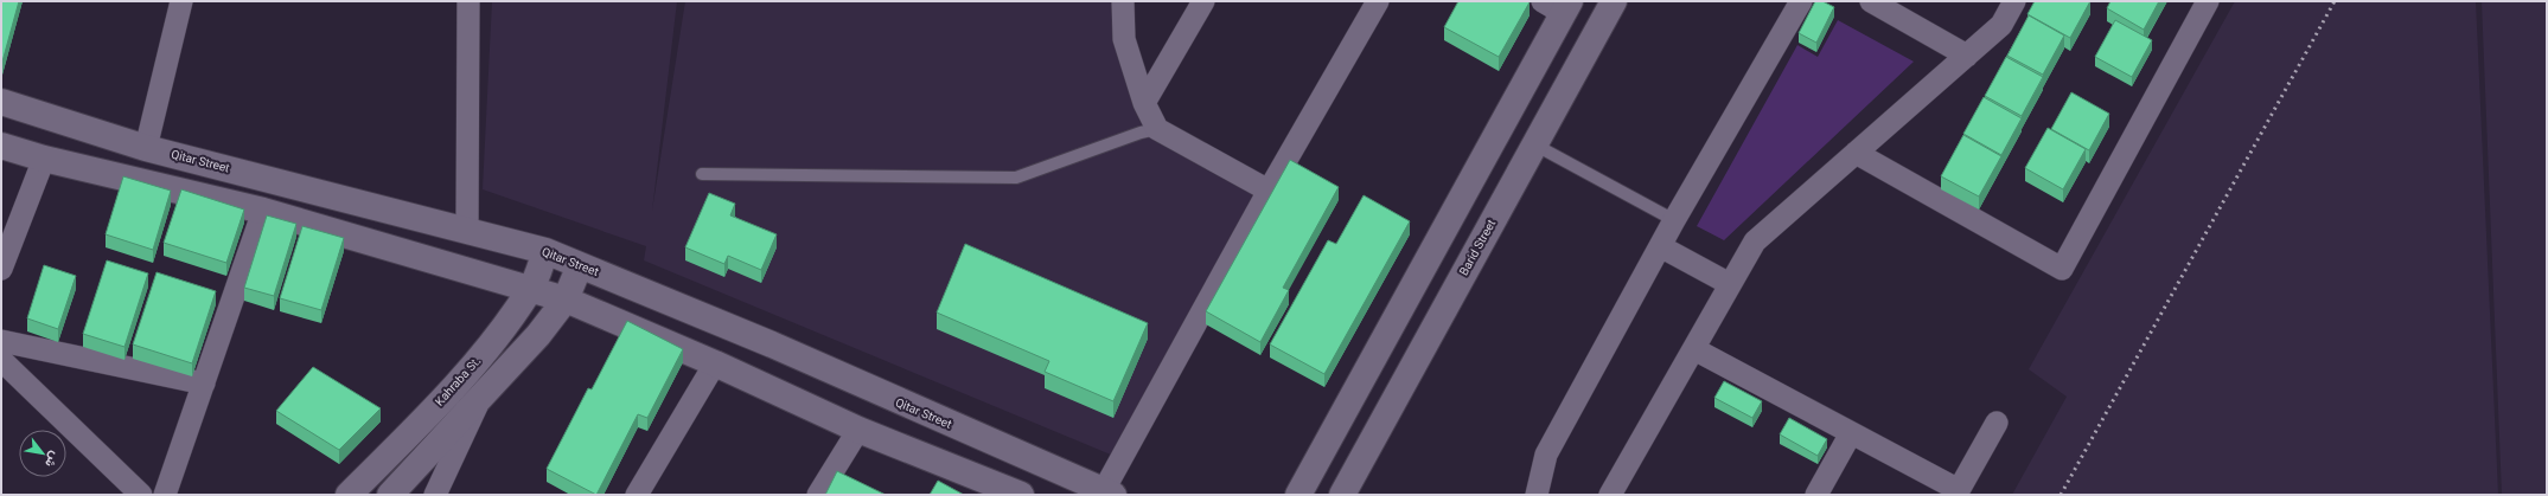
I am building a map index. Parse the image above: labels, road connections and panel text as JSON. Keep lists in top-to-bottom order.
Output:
{
  "streets": {
    "main road": ["Qitar Street", "Barid Street", "Kahraba St."]
  },
  "crossings": [
    ["Qitar Street", "Kahraba St."]
  ],
  "north": "bottom right"
}
